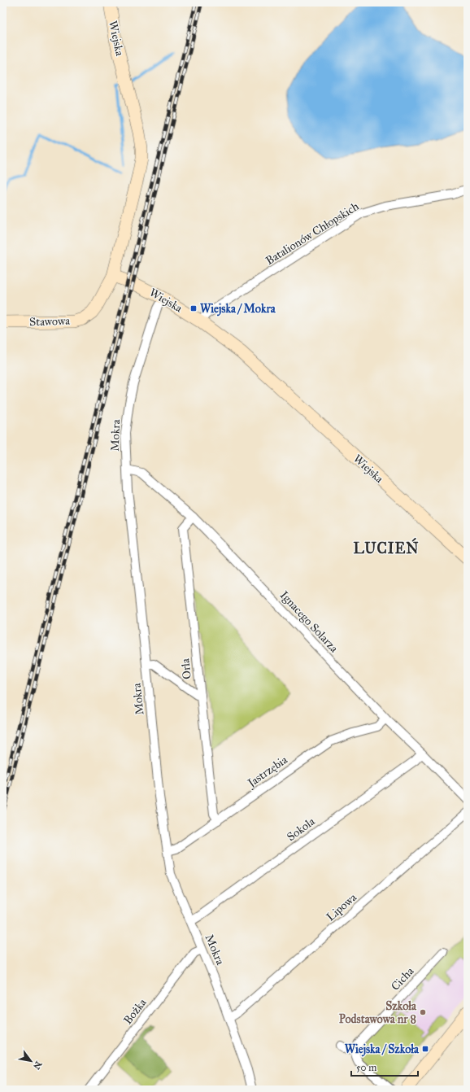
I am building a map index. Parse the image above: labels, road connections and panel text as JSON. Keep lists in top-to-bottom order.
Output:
{
  "streets": {
    "street": [
      "Wiejska",
      "Batalionów Chłopskich",
      "Stawowa",
      "Mokra",
      "Ignacego Solarza",
      "Orla",
      "Jastrzębia",
      "Sokola",
      "Lipowa",
      "Cicha",
      "Bożka"
    ]
  },
  "crossings": [
    ["Wiejska", "Batalionów Chłopskich"],
    ["Wiejska", "Stawowa"],
    ["Wiejska", "Mokra"],
    ["Mokra", "Ignacego Solarza"],
    ["Mokra", "Jastrzębia"],
    ["Mokra", "Sokola"],
    ["Mokra", "Lipowa"],
    ["Mokra", "Bożka"],
    ["Ignacego Solarza", "Orla"],
    ["Ignacego Solarza", "Jastrzębia"],
    ["Ignacego Solarza", "Sokola"],
    ["Orla", "Jastrzębia"]
  ],
  "districts": ["LUCIEŃ"],
  "places": {
    "transit": ["Wiejska / Mokra", "Wiejska / Szkoła"],
    "other": ["Szkoła Podstawowa nr 8"]
  },
  "scale_bar": "50 m",
  "north": "bottom right"
}
